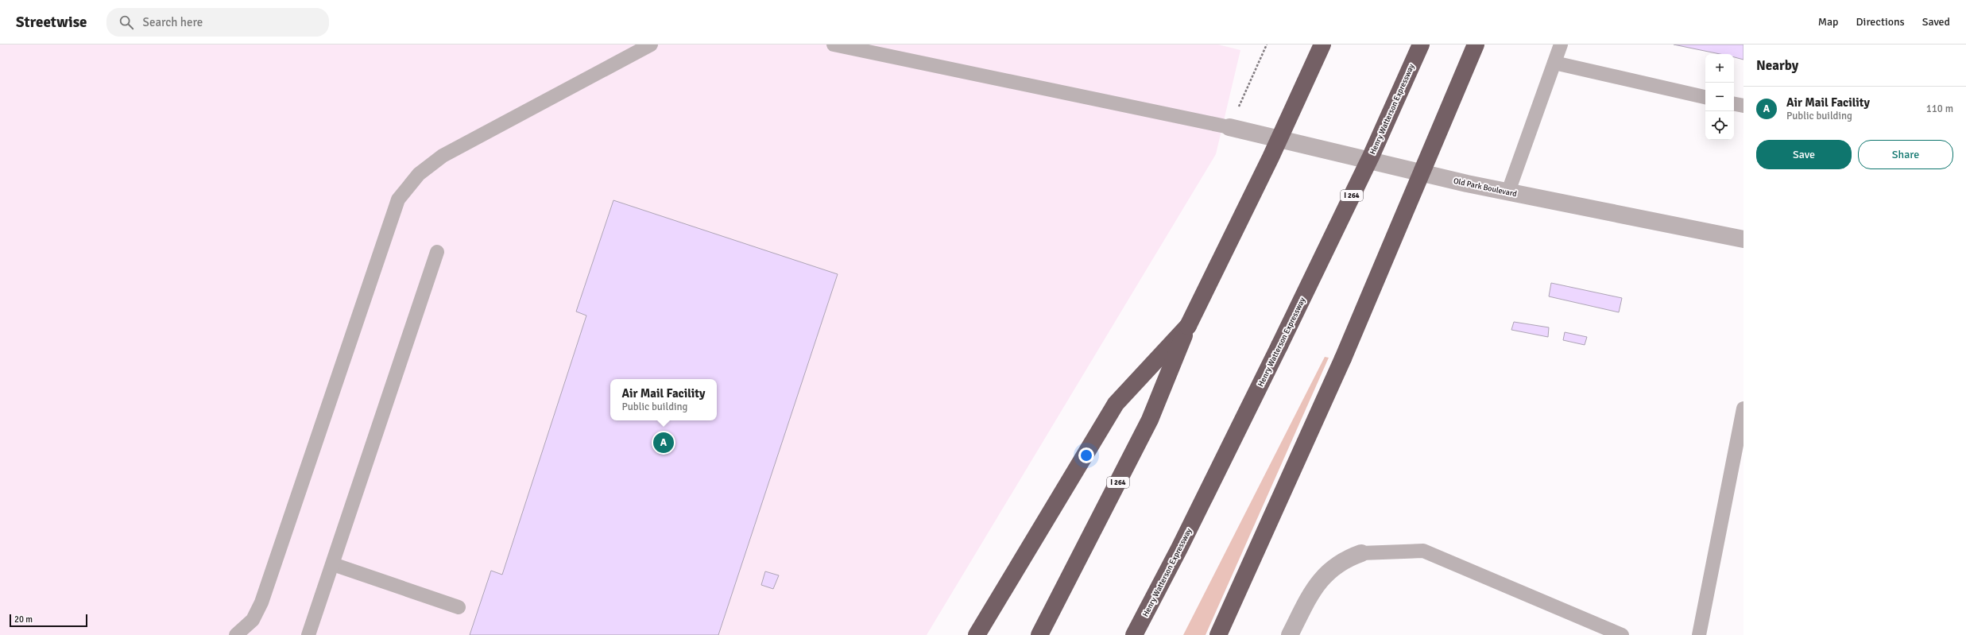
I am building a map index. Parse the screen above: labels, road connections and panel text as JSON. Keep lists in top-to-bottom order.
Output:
{
  "streets": {
    "highway": ["Henry Watterson Expressway", "I 264"],
    "street": ["Old Park Boulevard"]
  },
  "scale_bar": "20 m",
  "page": {
    "header": "Streetwise",
    "search": "Search here",
    "nav": ["Map", "Directions", "Saved"],
    "heading": "Nearby",
    "map_buttons": ["+", "−"],
    "list": [
      {
        "mark": "A",
        "name": "Air Mail Facility",
        "note": "Public building",
        "value": "110 m"
      }
    ],
    "buttons": ["Save", "Share"],
    "popup": ["Air Mail Facility", "Public building"],
    "pins": "A",
    "scale": "20 m"
  }
}
